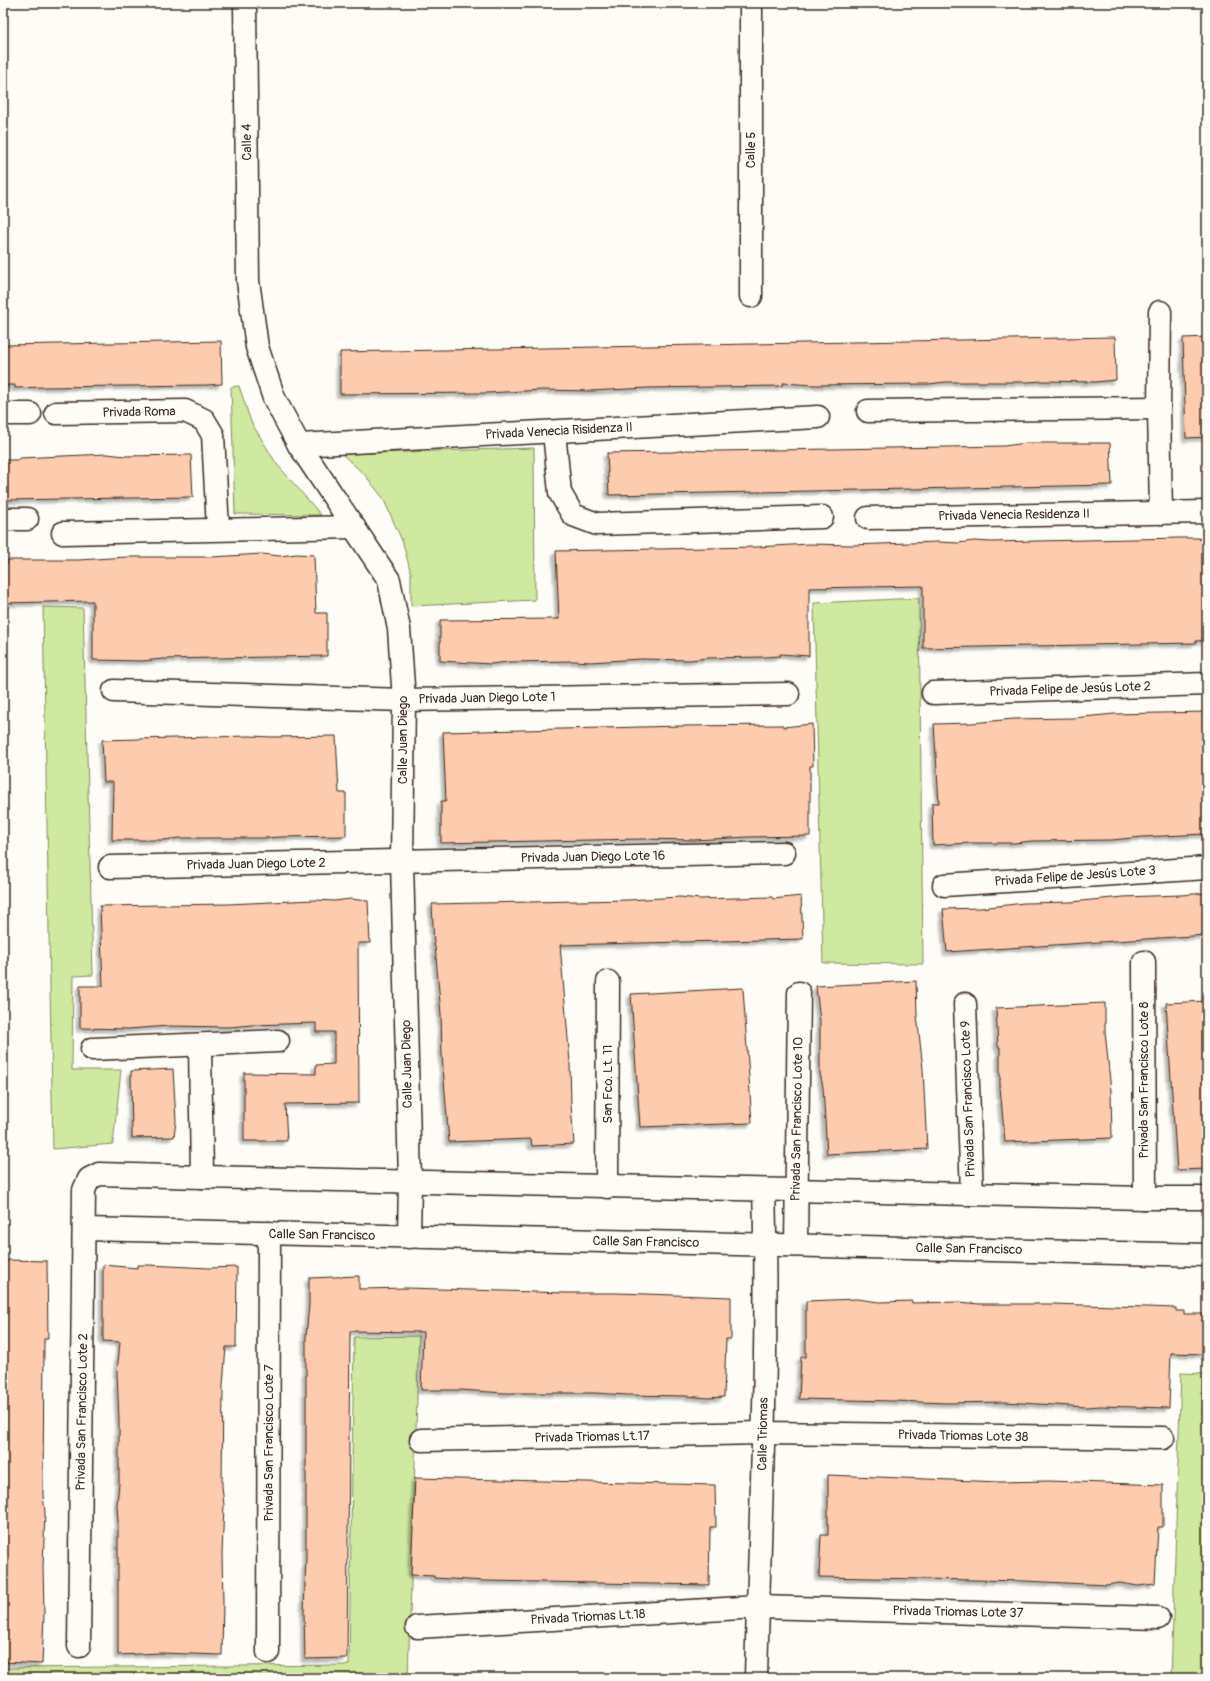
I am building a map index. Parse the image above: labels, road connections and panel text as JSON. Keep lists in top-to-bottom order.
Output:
{
  "streets": {
    "street": [
      "Calle 4",
      "Calle 5",
      "Privada Roma",
      "Privada Venecia Risidenza II",
      "Privada Venecia Residenza II",
      "Privada Felipe de Jesús Lote 2",
      "Privada Juan Diego Lote 1",
      "Calle Juan Diego",
      "Privada Juan Diego Lote 16",
      "Privada Juan Diego Lote 2",
      "Privada Felipe de Jesús Lote 3",
      "Privada San Francisco Lote 8",
      "San Fco. Lt. 11",
      "Privada San Francisco Lote 9",
      "Privada San Francisco Lote 10",
      "Calle San Francisco",
      "Privada San Francisco Lote 2",
      "Calle Triomas",
      "Privada Triomas Lote 38",
      "Privada Triomas Lt.17",
      "Privada San Francisco Lote 7",
      "Privada Triomas Lote 37",
      "Privada Triomas Lt.18"
    ]
  },
  "crossings": [
    ["Calle 4", "Calle Juan Diego"],
    ["Privada Venecia Risidenza II", "Calle Juan Diego"],
    ["Privada Juan Diego Lote 1", "Calle Juan Diego"],
    ["Calle Juan Diego", "Privada Juan Diego Lote 16"],
    ["Calle Juan Diego", "Privada Juan Diego Lote 2"],
    ["Calle Juan Diego", "Calle San Francisco"],
    ["Privada Juan Diego Lote 16", "Privada Juan Diego Lote 2"],
    ["Privada San Francisco Lote 10", "Calle San Francisco"],
    ["Calle San Francisco", "Privada San Francisco Lote 2"],
    ["Calle San Francisco", "Calle Triomas"],
    ["Calle San Francisco", "Privada San Francisco Lote 7"],
    ["Calle Triomas", "Privada Triomas Lote 38"],
    ["Calle Triomas", "Privada Triomas Lt.17"],
    ["Calle Triomas", "Privada Triomas Lote 37"],
    ["Calle Triomas", "Privada Triomas Lt.18"],
    ["Privada Triomas Lote 38", "Privada Triomas Lt.17"],
    ["Privada Triomas Lote 37", "Privada Triomas Lt.18"]
  ]
}
